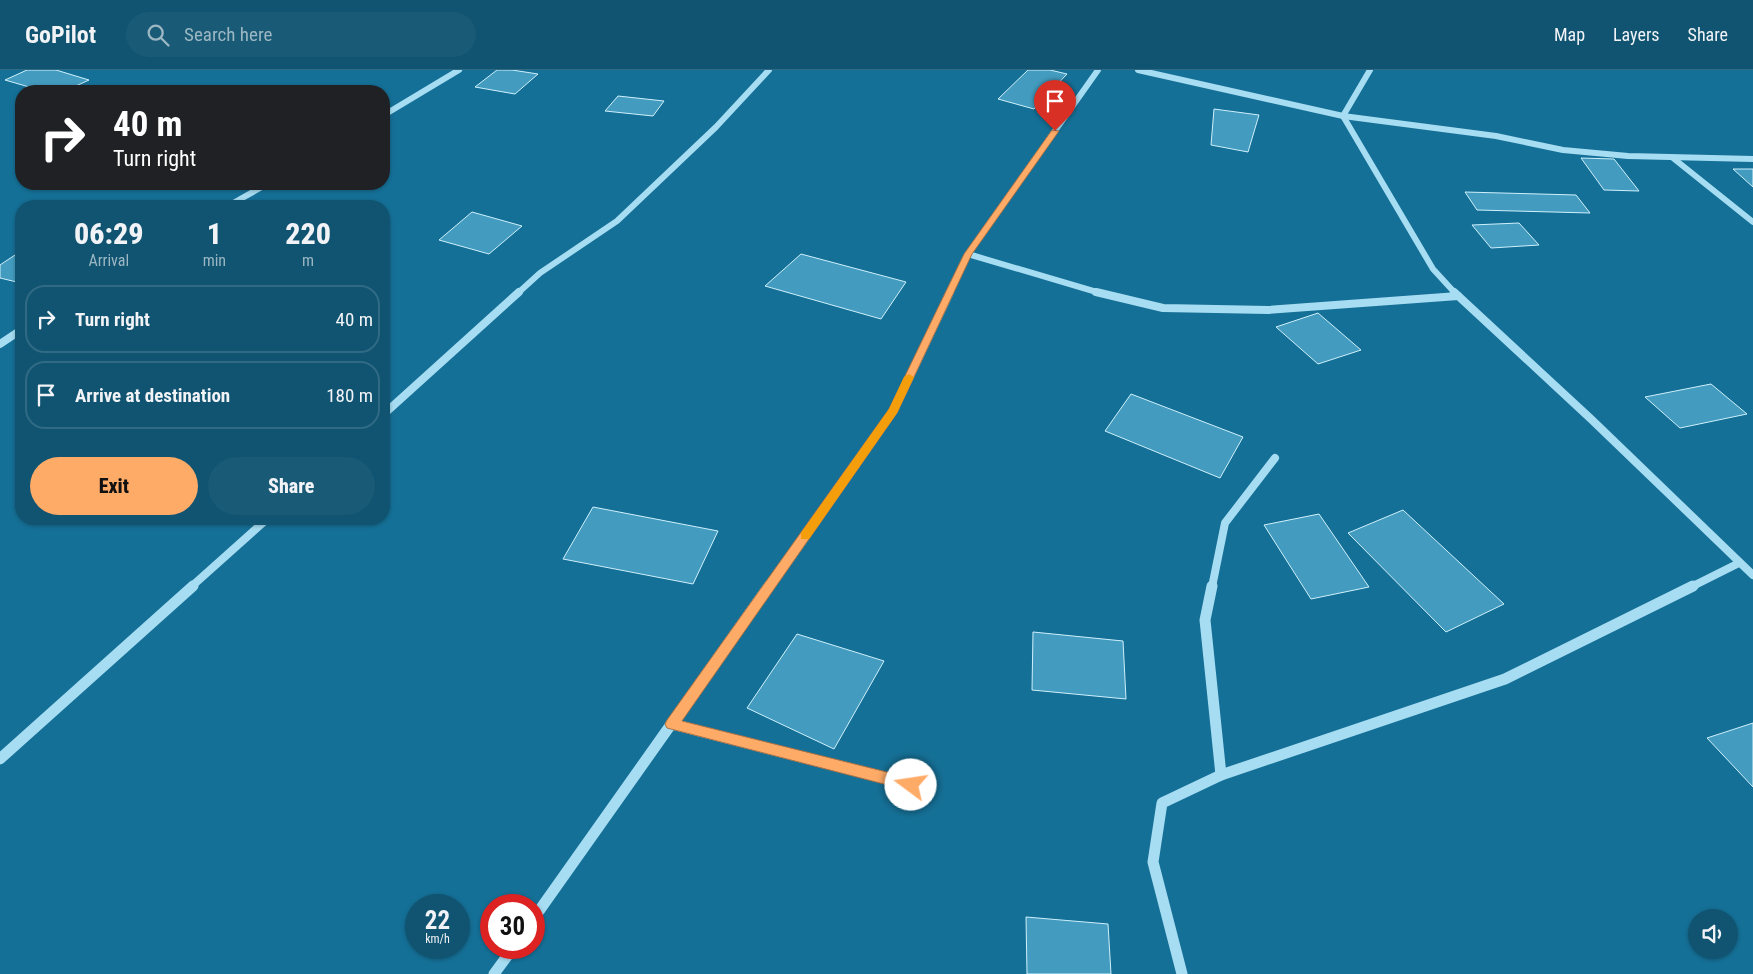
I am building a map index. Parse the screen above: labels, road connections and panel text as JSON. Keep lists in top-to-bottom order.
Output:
{
  "page": {
    "header": "GoPilot",
    "search": "Search here",
    "nav": ["Map", "Layers", "Share"],
    "turn": ["40 m", "Turn right"],
    "eta": [
      "06:29",
      "Arrival",
      "1",
      "min",
      "220",
      "m"
    ],
    "list": [
      {
        "name": "Turn right",
        "value": "40 m"
      },
      {
        "name": "Arrive at destination",
        "value": "180 m"
      }
    ],
    "buttons": ["Exit", "Share"],
    "speed": "22 km/h",
    "limit": "30"
  }
}
